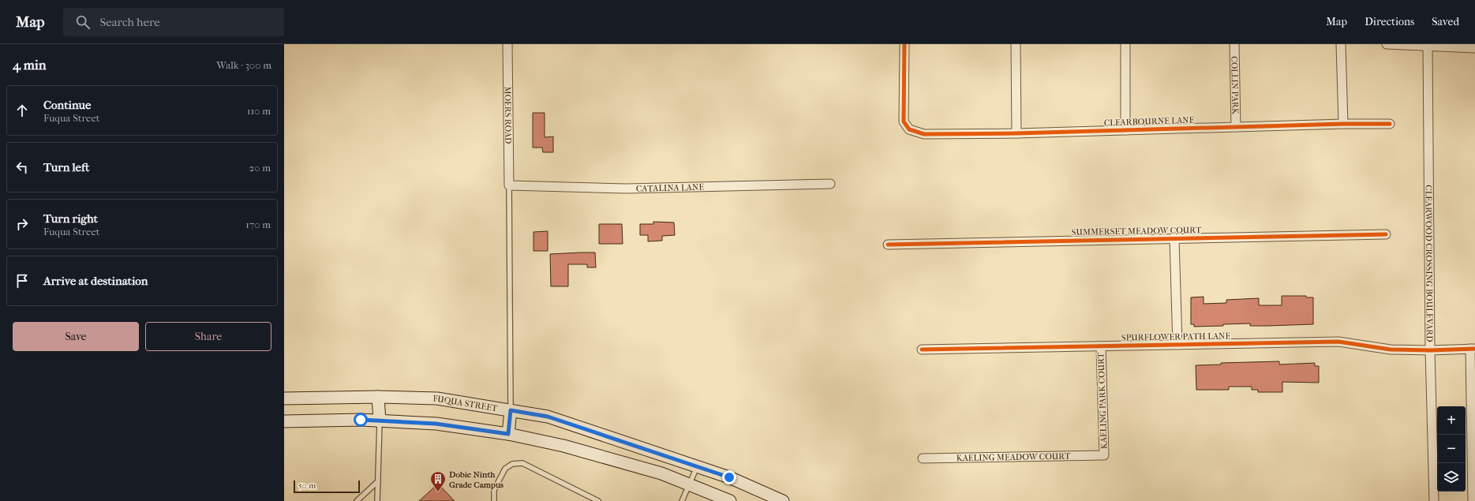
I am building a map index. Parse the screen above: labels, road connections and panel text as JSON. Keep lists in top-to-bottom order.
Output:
{
  "streets": {
    "main road": ["FUQUA STREET"],
    "street": [
      "COLLIN PARK",
      "MOERS ROAD",
      "CLEARBOURNE LANE",
      "CATALINA LANE",
      "SUMMERSET MEADOW COURT",
      "CLEARWOOD CROSSING BOULEVARD",
      "SPURFLOWER PATH LANE",
      "KAELING PARK COURT",
      "KAELING MEADOW COURT"
    ]
  },
  "crossings": [
    ["COLLIN PARK", "CLEARBOURNE LANE"],
    ["MOERS ROAD", "CATALINA LANE"],
    ["CLEARWOOD CROSSING BOULEVARD", "SPURFLOWER PATH LANE"],
    ["SPURFLOWER PATH LANE", "KAELING PARK COURT"],
    ["KAELING PARK COURT", "KAELING MEADOW COURT"]
  ],
  "places": {
    "building": ["Dobie Ninth Grade Campus"]
  },
  "scale_bar": "50 m",
  "page": {
    "header": "Map",
    "search": "Search here",
    "nav": ["Map", "Directions", "Saved"],
    "heading": ["4 min", "Walk · 300 m"],
    "list": [
      ["Continue", "Fuqua Street", "110 m"],
      ["Turn left", "20 m"],
      ["Turn right", "Fuqua Street", "170 m"],
      "Arrive at destination"
    ],
    "buttons": ["Save", "Share"],
    "map_buttons": ["+", "−"],
    "scale": "50 m"
  }
}
